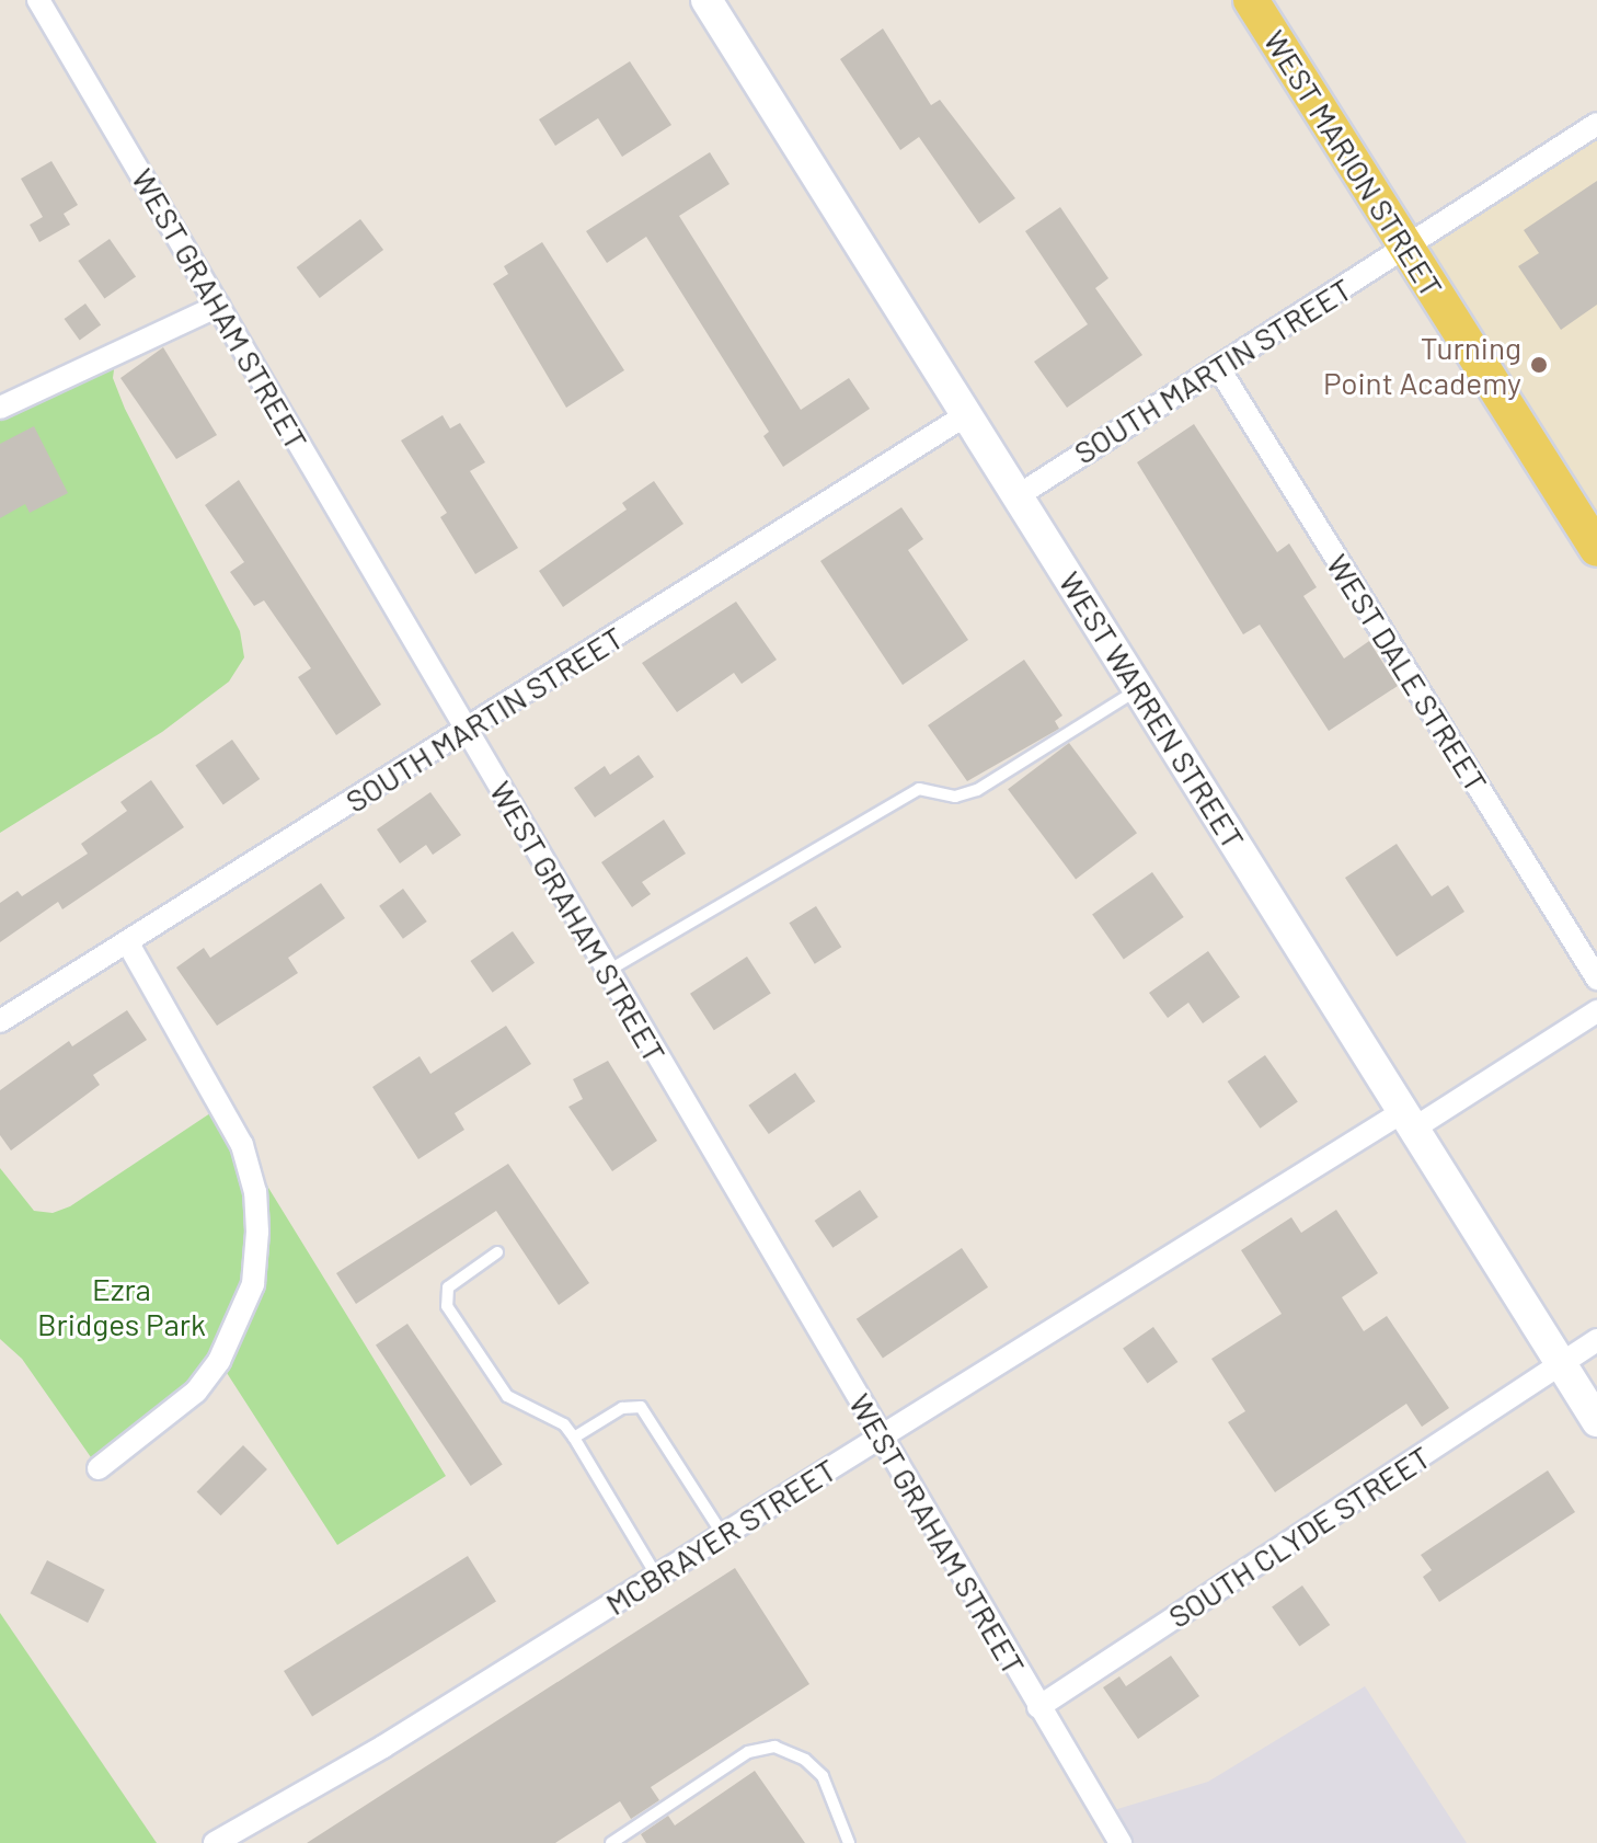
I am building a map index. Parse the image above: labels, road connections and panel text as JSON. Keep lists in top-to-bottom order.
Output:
{
  "streets": {
    "main road": ["WEST MARION STREET", "WEST WARREN STREET"],
    "street": [
      "WEST GRAHAM STREET",
      "SOUTH MARTIN STREET",
      "WEST DALE STREET",
      "MCBRAYER STREET",
      "SOUTH CLYDE STREET"
    ]
  },
  "crossings": [
    ["WEST MARION STREET", "SOUTH MARTIN STREET"],
    ["WEST GRAHAM STREET", "SOUTH MARTIN STREET"],
    ["WEST GRAHAM STREET", "MCBRAYER STREET"],
    ["WEST GRAHAM STREET", "SOUTH CLYDE STREET"],
    ["SOUTH MARTIN STREET", "WEST DALE STREET"],
    ["SOUTH MARTIN STREET", "WEST WARREN STREET"],
    ["WEST WARREN STREET", "MCBRAYER STREET"],
    ["WEST WARREN STREET", "SOUTH CLYDE STREET"]
  ],
  "parks": ["Ezra Bridges Park"],
  "places": ["Turning Point Academy"]
}
